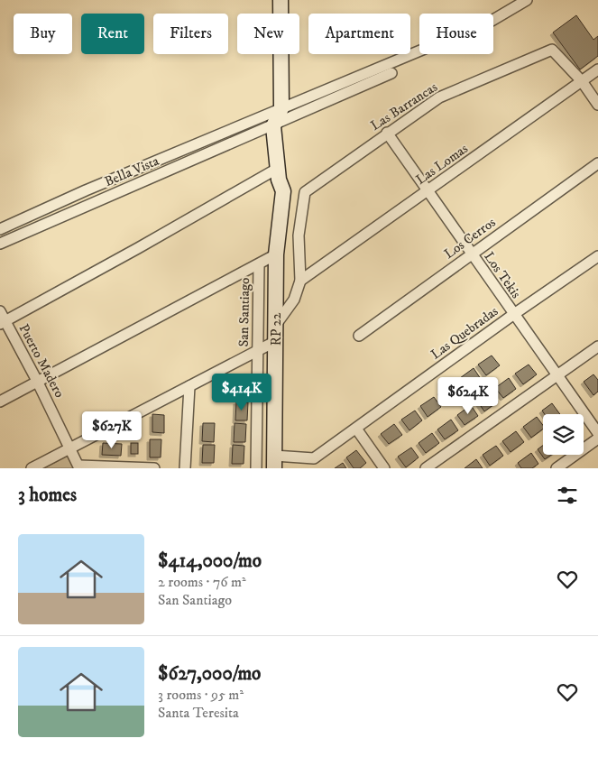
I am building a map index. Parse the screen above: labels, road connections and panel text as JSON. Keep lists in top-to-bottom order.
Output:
{
  "streets": {
    "street": [
      "Las Barrancas",
      "Las Lomas",
      "Bella Vista",
      "Los Cerros",
      "Los Tekis",
      "San Santiago",
      "RP 22",
      "Las Quebradas",
      "Puerto Madero"
    ]
  },
  "crossings": [
    ["Las Barrancas", "Las Lomas"],
    ["Las Barrancas", "Los Tekis"],
    ["Las Lomas", "Los Tekis"],
    ["Los Cerros", "Los Tekis"],
    ["Los Tekis", "Las Quebradas"],
    ["RP 22", "Las Quebradas"]
  ],
  "page": {
    "chip": [
      "Buy",
      "Rent",
      "Filters",
      "New",
      "Apartment",
      "House"
    ],
    "price": ["$414K", "$624K", "$627K"],
    "heading": "3 homes",
    "list": [
      {
        "name": "$414,000/mo",
        "note": "2 rooms · 76 m² · San Santiago"
      },
      {
        "name": "$627,000/mo",
        "note": "3 rooms · 95 m² · Santa Teresita"
      }
    ]
  }
}
